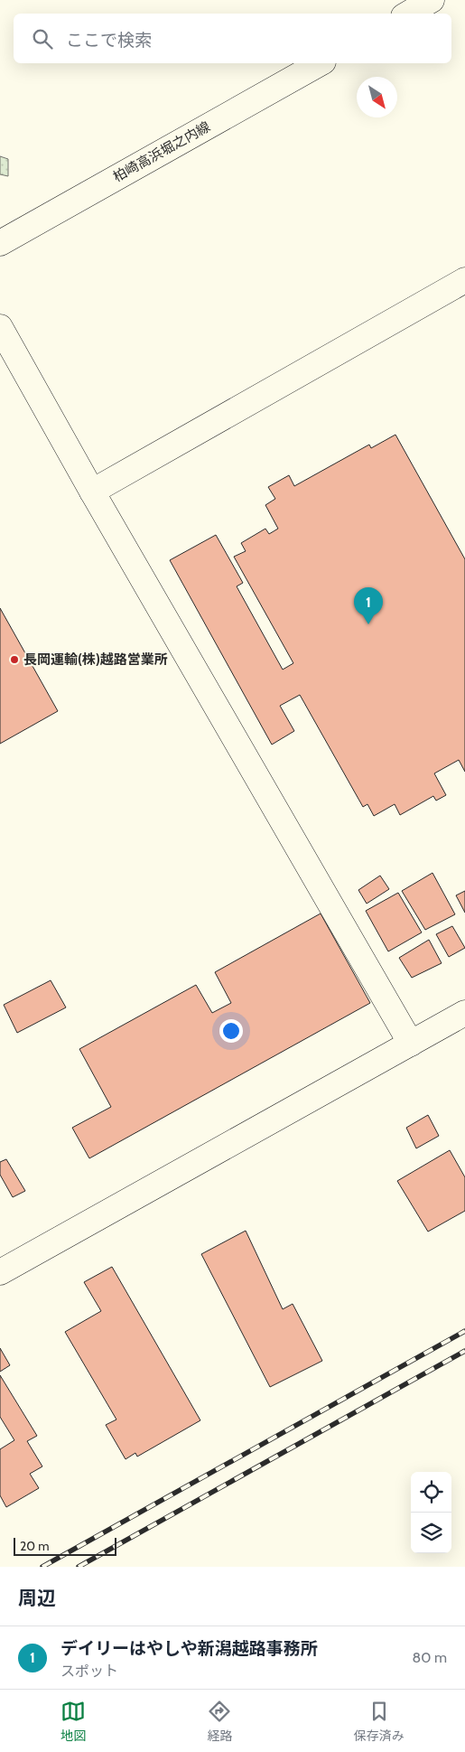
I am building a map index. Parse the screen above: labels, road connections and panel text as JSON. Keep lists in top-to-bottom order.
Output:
{
  "streets": {
    "street": ["柏崎高浜堀之内線"]
  },
  "places": ["長岡運輸(株)越路営業所"],
  "scale_bar": "20 m",
  "north": "bottom right",
  "page": {
    "search": "ここで検索",
    "pins": "1",
    "scale": "20 m",
    "heading": "周辺",
    "list": [
      {
        "mark": "1",
        "name": "デイリーはやしや新潟越路事務所",
        "note": "スポット",
        "value": "80 m"
      }
    ],
    "nav": ["地図", "経路", "保存済み"]
  }
}
